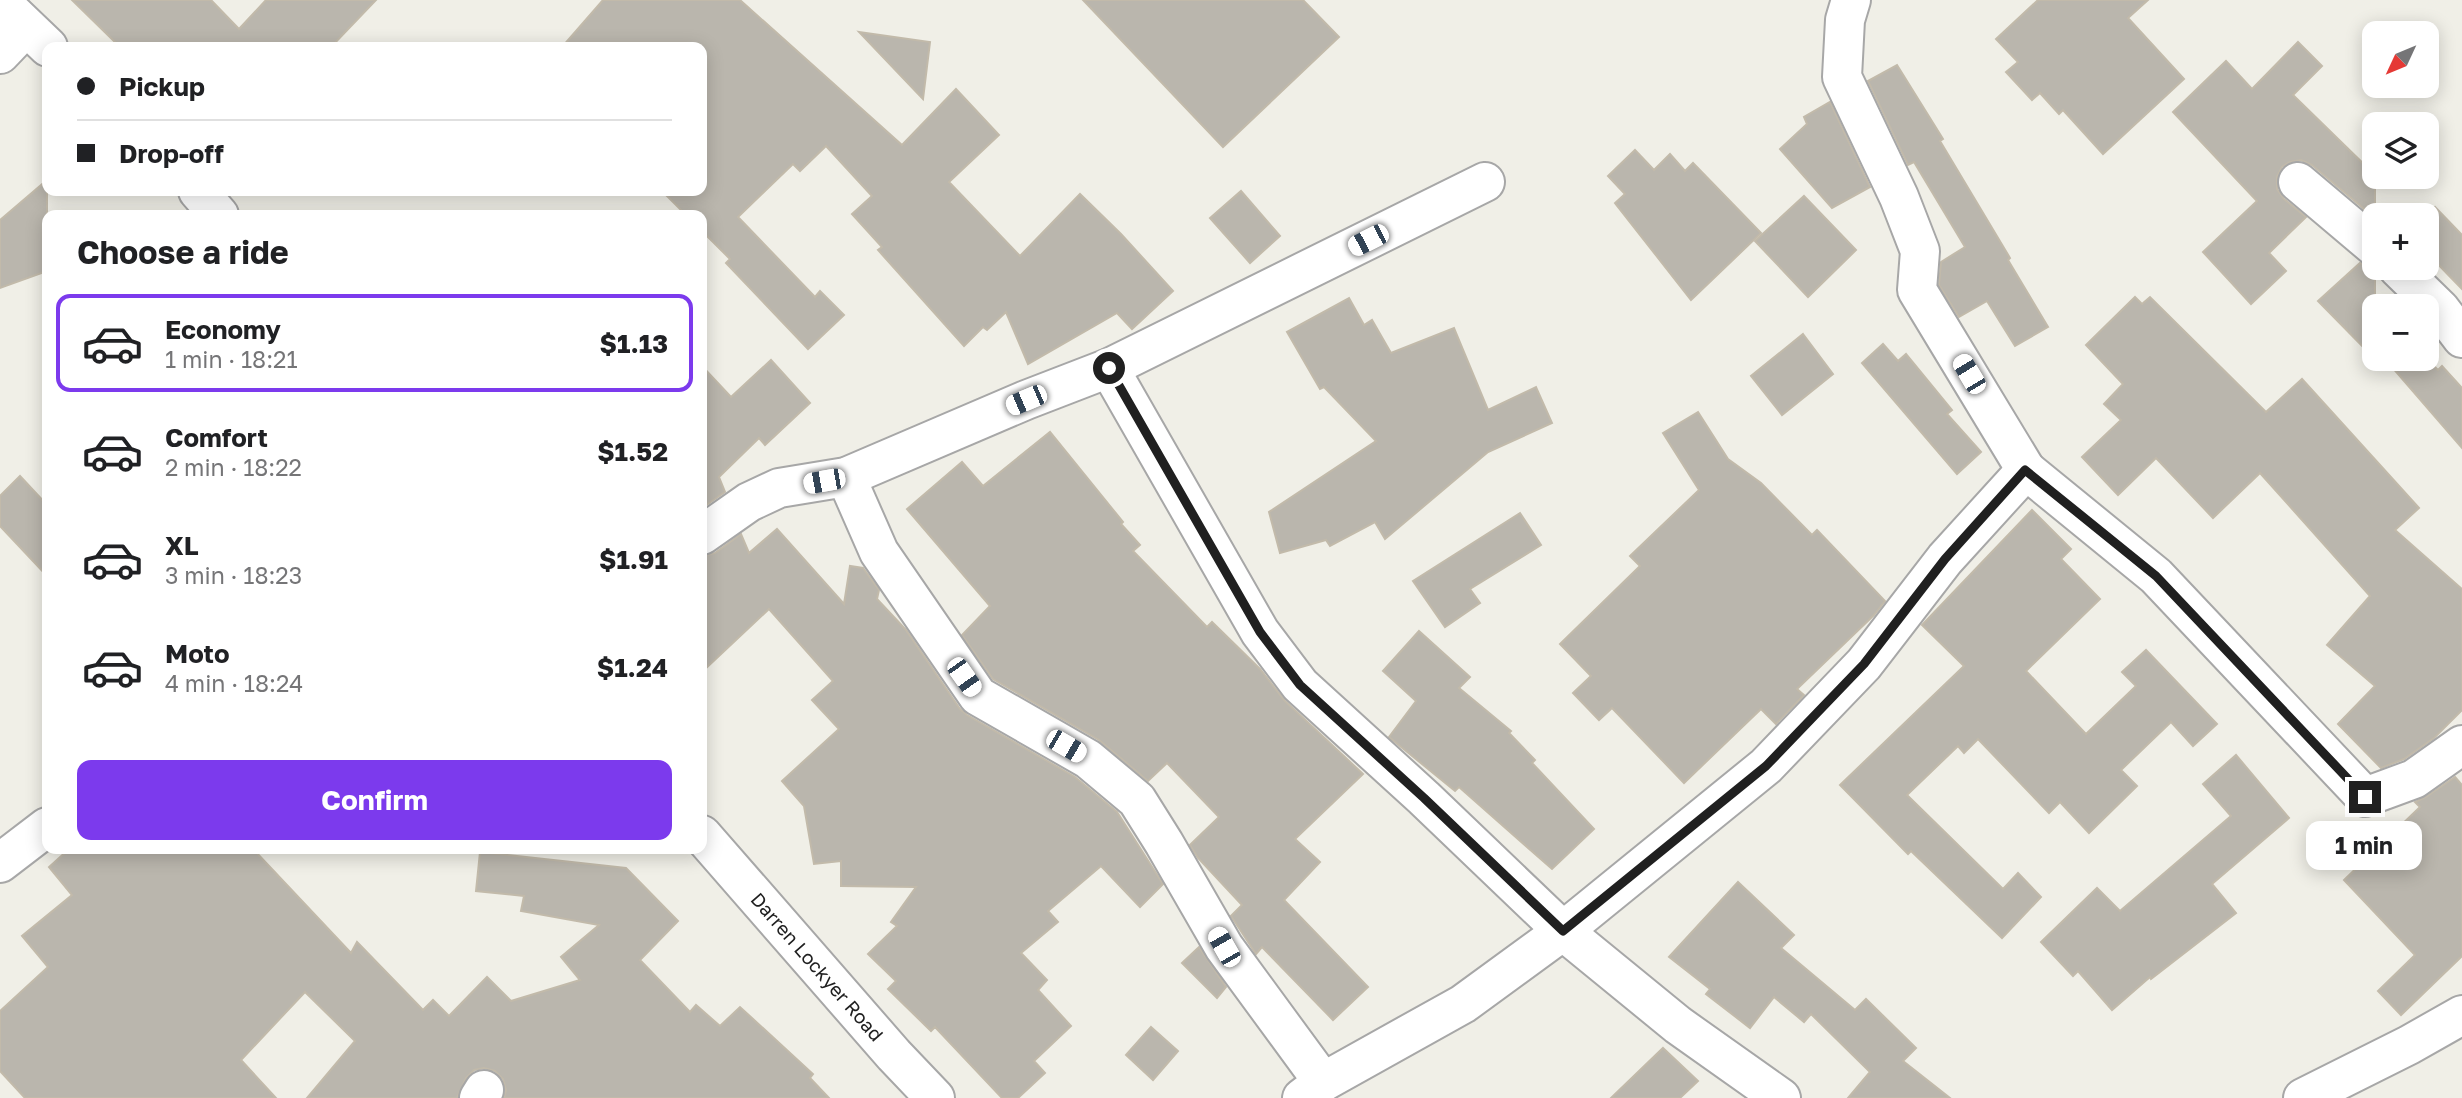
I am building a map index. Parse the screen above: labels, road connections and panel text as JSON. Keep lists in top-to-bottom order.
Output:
{
  "streets": {
    "street": ["Darren Lockyer Road"]
  },
  "north": "bottom left",
  "page": {
    "map_buttons": ["+", "−"],
    "banner": ["Pickup", "Drop-off"],
    "heading": "Choose a ride",
    "list": [
      {
        "name": "Economy",
        "note": "1 min · 18:21",
        "value": "$1.13"
      },
      {
        "name": "Comfort",
        "note": "2 min · 18:22",
        "value": "$1.52"
      },
      {
        "name": "XL",
        "note": "3 min · 18:23",
        "value": "$1.91"
      },
      {
        "name": "Moto",
        "note": "4 min · 18:24",
        "value": "$1.24"
      }
    ],
    "buttons": "Confirm",
    "bubble": "1 min"
  }
}
